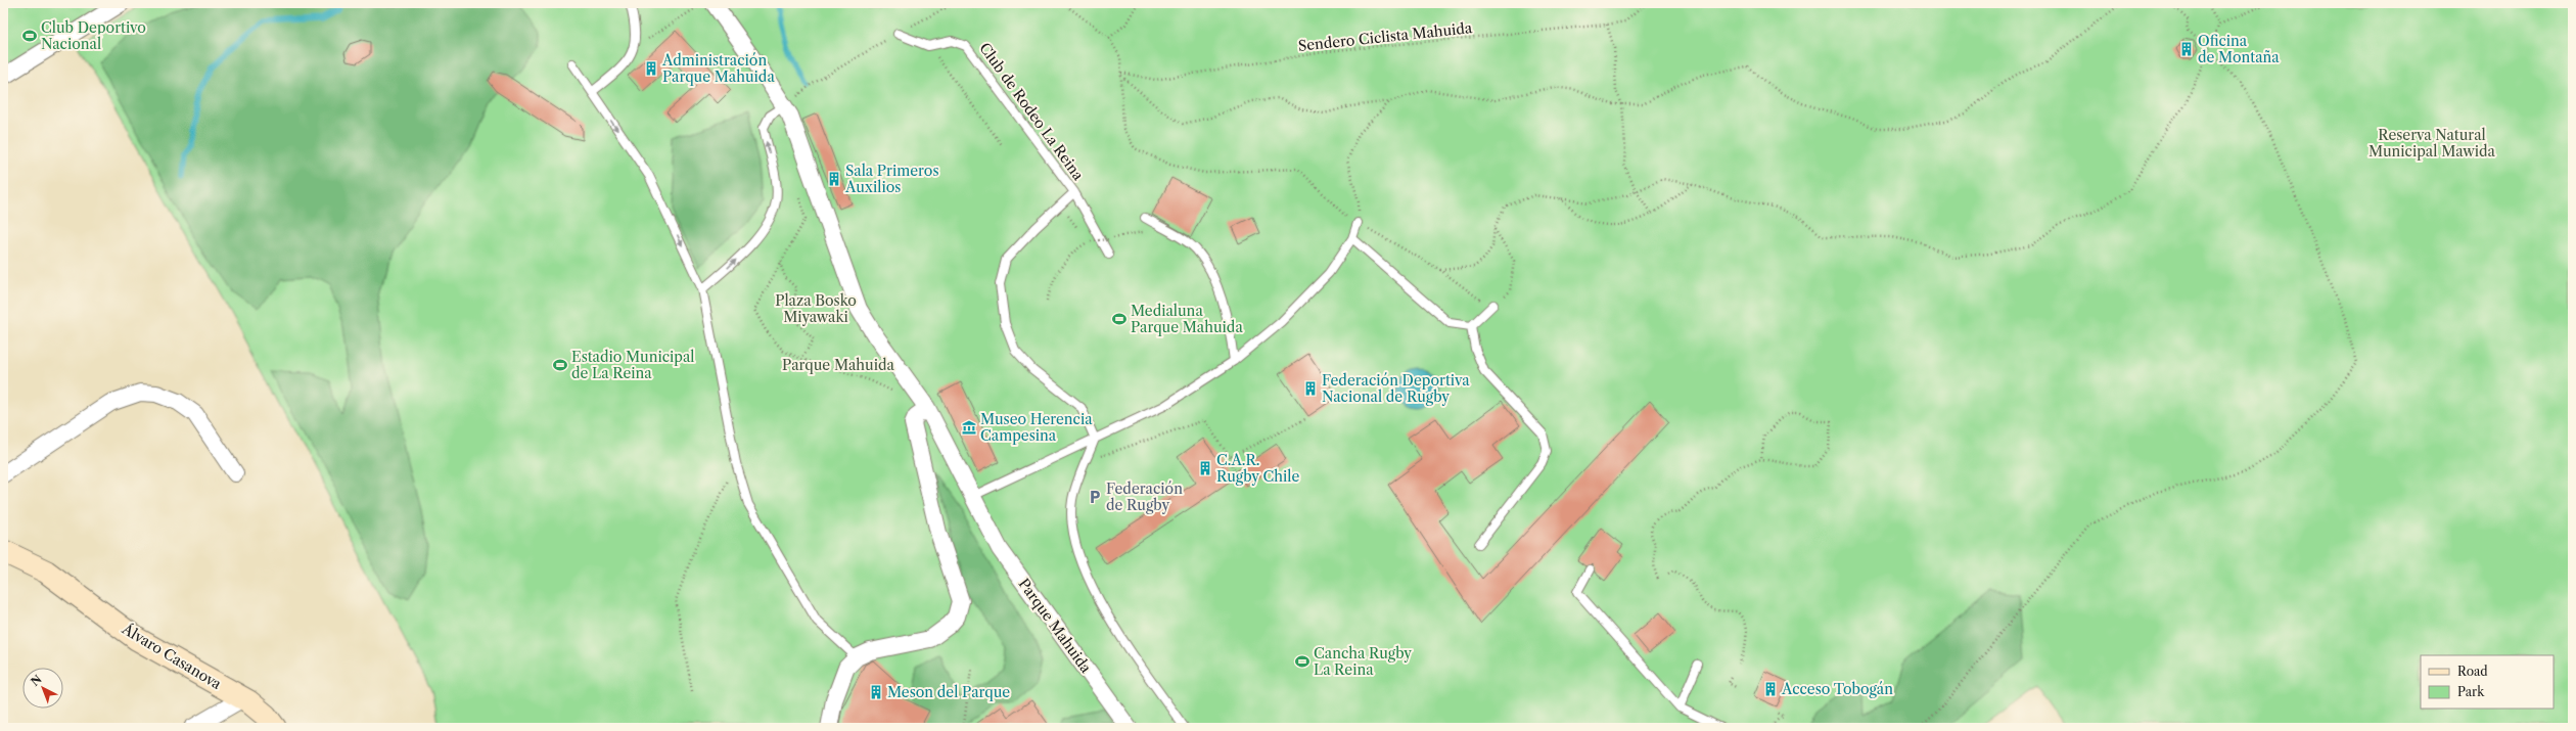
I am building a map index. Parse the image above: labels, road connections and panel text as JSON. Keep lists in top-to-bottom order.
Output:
{
  "streets": {
    "street": ["Parque Mahuida", "Álvaro Casanova"],
    "lane": ["Club de Rodeo La Reina"],
    "path": ["Sendero Ciclista Mahuida"]
  },
  "parks": ["Reserva Natural Municipal Mawida", "Plaza Bosko Miyawaki", "Parque Mahuida"],
  "places": {
    "sports": [
      "Club Deportivo Nacional",
      "Medialuna Parque Mahuida",
      "Estadio Municipal de La Reina",
      "Cancha Rugby La Reina"
    ],
    "building": [
      "Oficina de Montaña",
      "Administración Parque Mahuida",
      "Sala Primeros Auxilios",
      "Federación Deportiva Nacional de Rugby",
      "C.A.R. Rugby Chile",
      "Acceso Tobogán",
      "Meson del Parque"
    ],
    "museum": ["Museo Herencia Campesina"],
    "parking": ["Federación de Rugby"]
  },
  "legend": ["Road", "Park"],
  "north": "top left"
}
